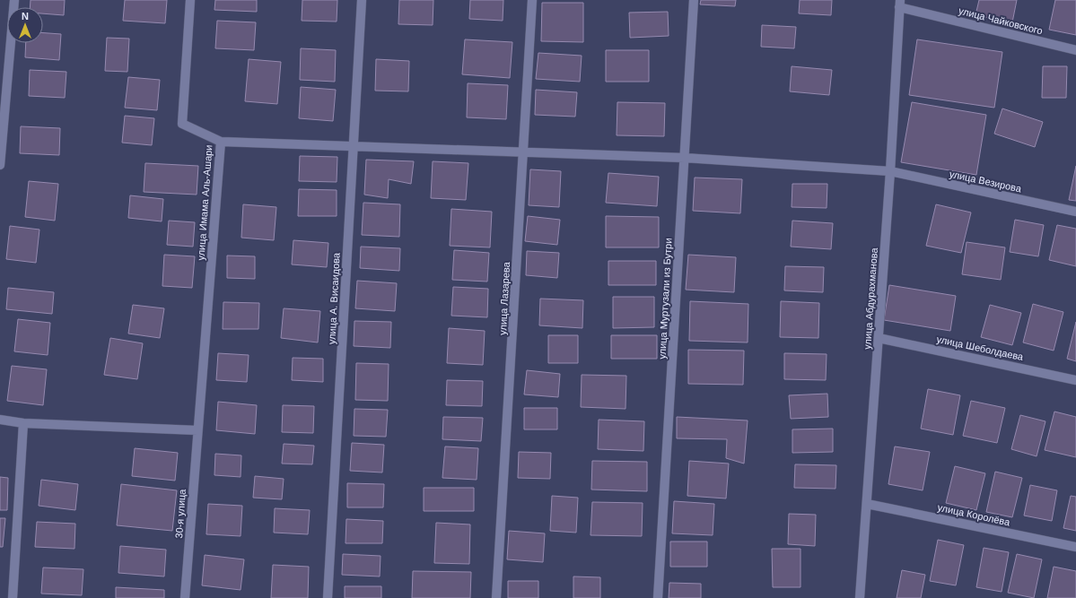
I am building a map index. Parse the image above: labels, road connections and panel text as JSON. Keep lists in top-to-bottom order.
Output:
{
  "streets": {
    "street": [
      "улица Чайковского",
      "улица Везирова",
      "улица Имама Аль-Ашари",
      "улица А. Висаидова",
      "улица Лазарева",
      "улица Муртузали из Бутри",
      "улица Абдурахманова",
      "улица Шеболдаева",
      "30-я улица",
      "улица Королёва"
    ]
  },
  "crossings": [
    ["улица Чайковского", "улица Абдурахманова"],
    ["улица Везирова", "улица Имама Аль-Ашари"],
    ["улица Везирова", "улица А. Висаидова"],
    ["улица Везирова", "улица Лазарева"],
    ["улица Везирова", "улица Муртузали из Бутри"],
    ["улица Везирова", "улица Абдурахманова"],
    ["улица Имама Аль-Ашари", "30-я улица"],
    ["улица Абдурахманова", "улица Шеболдаева"],
    ["улица Абдурахманова", "улица Королёва"]
  ],
  "north": "top"
}
